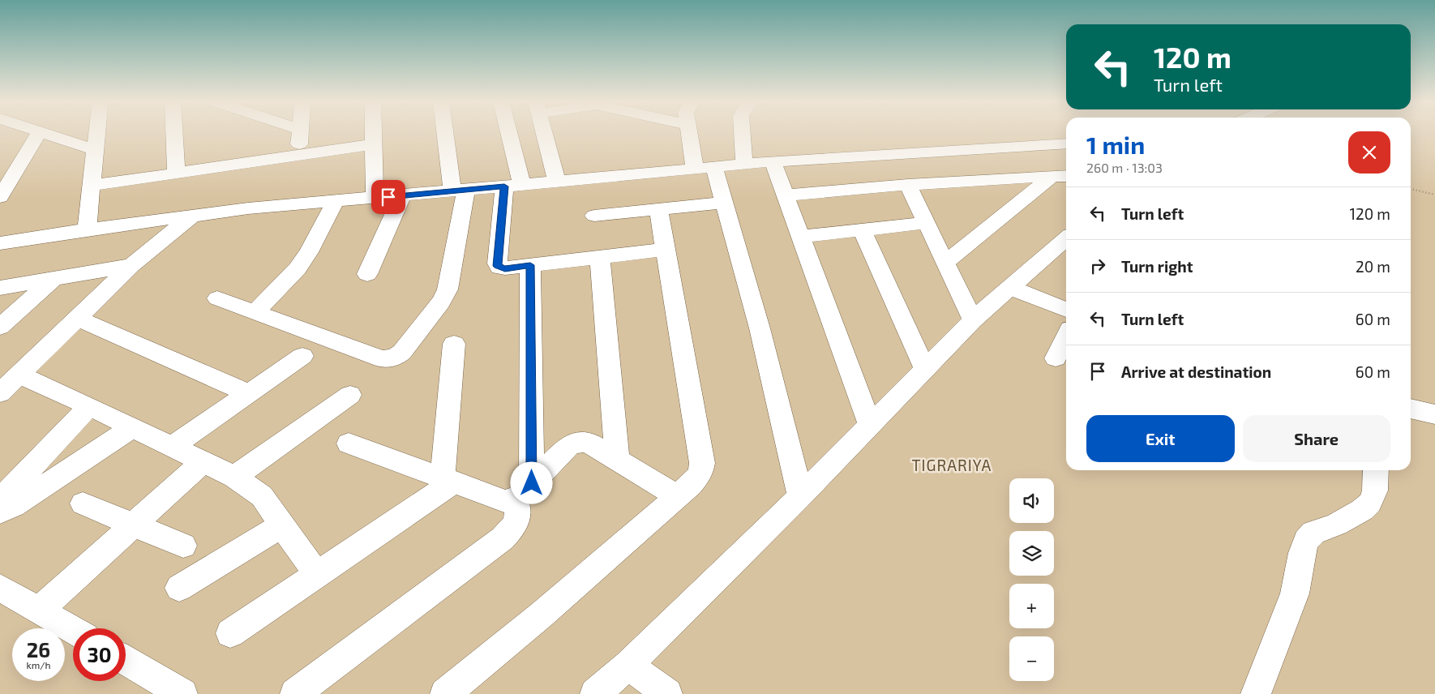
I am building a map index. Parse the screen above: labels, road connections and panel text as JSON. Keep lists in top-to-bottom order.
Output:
{
  "districts": ["TIGRARIYA"],
  "page": {
    "turn": ["120 m", "Turn left"],
    "heading": ["1 min", "260 m · 13:03"],
    "list": [
      {
        "name": "Turn left",
        "value": "120 m"
      },
      {
        "name": "Turn right",
        "value": "20 m"
      },
      {
        "name": "Turn left",
        "value": "60 m"
      },
      {
        "name": "Arrive at destination",
        "value": "60 m"
      }
    ],
    "buttons": ["Exit", "Share"],
    "map_buttons": ["+", "−"],
    "speed": "26 km/h",
    "limit": "30"
  }
}
